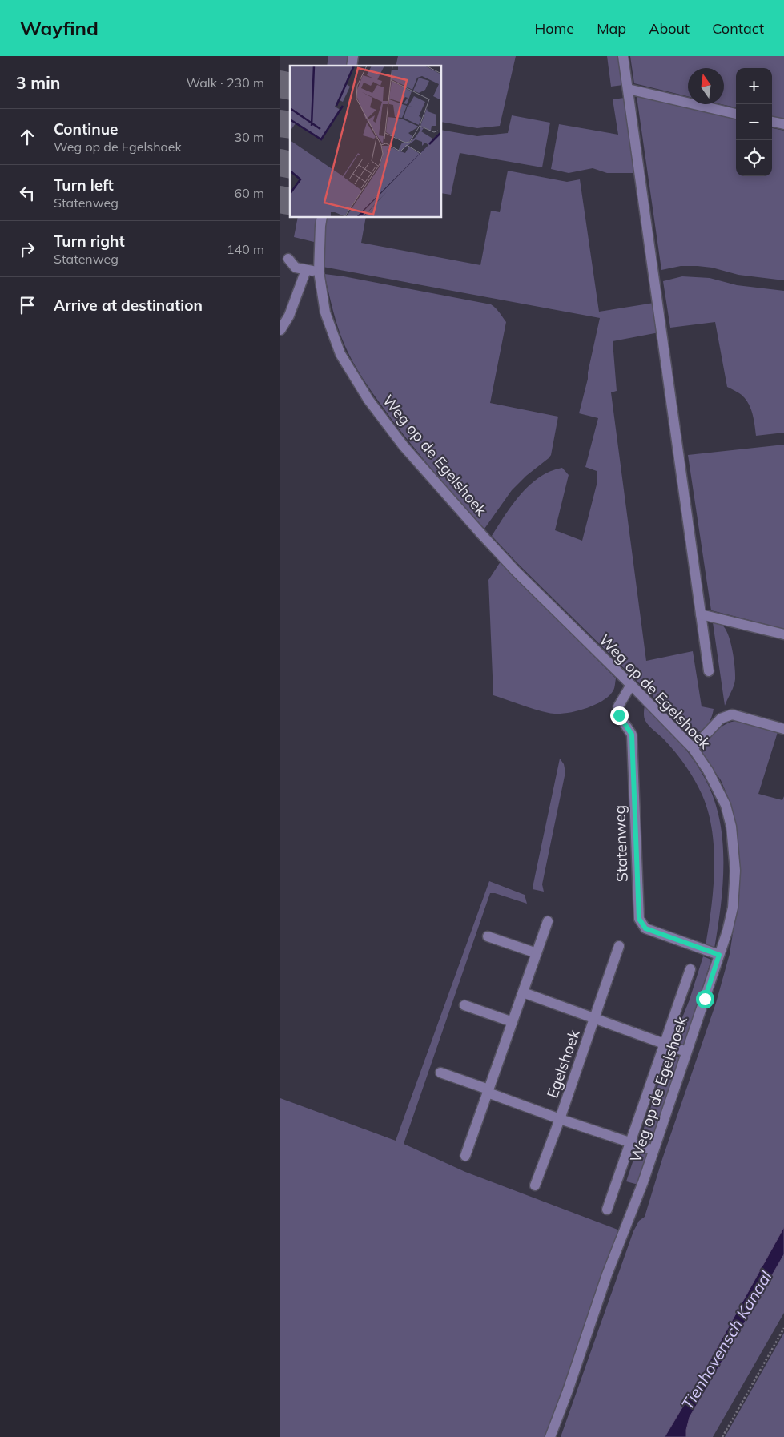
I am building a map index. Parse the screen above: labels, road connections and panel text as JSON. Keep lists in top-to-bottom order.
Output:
{
  "streets": {
    "street": ["Weg op de Egelshoek", "Statenweg", "Egelshoek"]
  },
  "crossings": [
    ["Weg op de Egelshoek", "Statenweg"],
    ["Weg op de Egelshoek", "Egelshoek"]
  ],
  "water": ["Tienhovensch Kanaal"],
  "north": "top",
  "page": {
    "header": "Wayfind",
    "nav": [
      "Home",
      "Map",
      "About",
      "Contact"
    ],
    "heading": ["3 min", "Walk · 230 m"],
    "map_buttons": ["+", "−"],
    "list": [
      ["Continue", "Weg op de Egelshoek", "30 m"],
      ["Turn left", "Statenweg", "60 m"],
      ["Turn right", "Statenweg", "140 m"],
      "Arrive at destination"
    ]
  }
}
